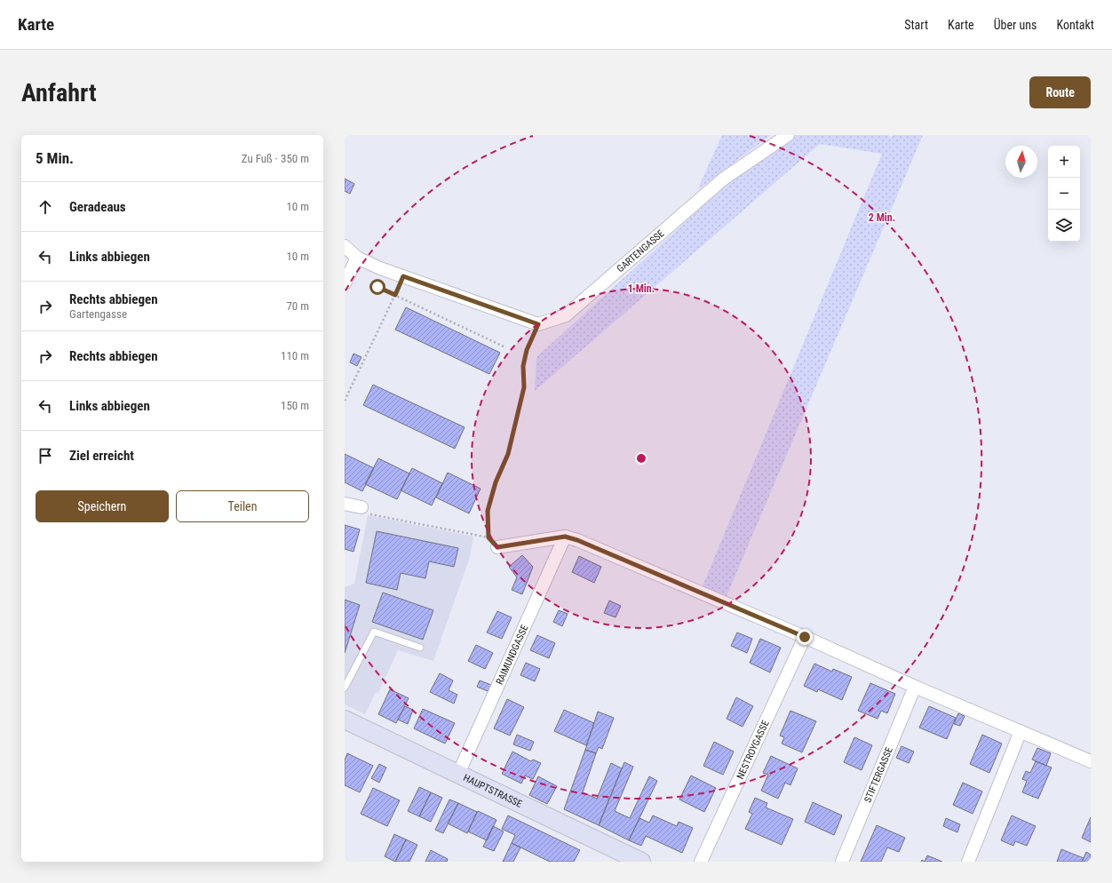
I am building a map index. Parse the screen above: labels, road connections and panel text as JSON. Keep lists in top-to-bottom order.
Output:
{
  "streets": {
    "street": [
      "GARTENGASSE",
      "RAIMUNDGASSE",
      "NESTROYGASSE",
      "STIFTERGASSE",
      "HAUPTSTRASSE"
    ]
  },
  "crossings": [
    ["RAIMUNDGASSE", "HAUPTSTRASSE"]
  ],
  "north": "top",
  "page": {
    "header": "Karte",
    "nav": [
      "Start",
      "Karte",
      "Über uns",
      "Kontakt"
    ],
    "buttons": [
      "Route",
      ["Speichern", "Teilen"]
    ],
    "title": "Anfahrt",
    "heading": ["5 Min.", "Zu Fuß · 350 m"],
    "map_buttons": ["+", "−"],
    "list": [
      ["Geradeaus", "10 m"],
      ["Links abbiegen", "10 m"],
      ["Rechts abbiegen", "Gartengasse", "70 m"],
      ["Rechts abbiegen", "110 m"],
      ["Links abbiegen", "150 m"],
      "Ziel erreicht"
    ]
  },
  "rings": ["2 Min.", "1 Min."]
}
